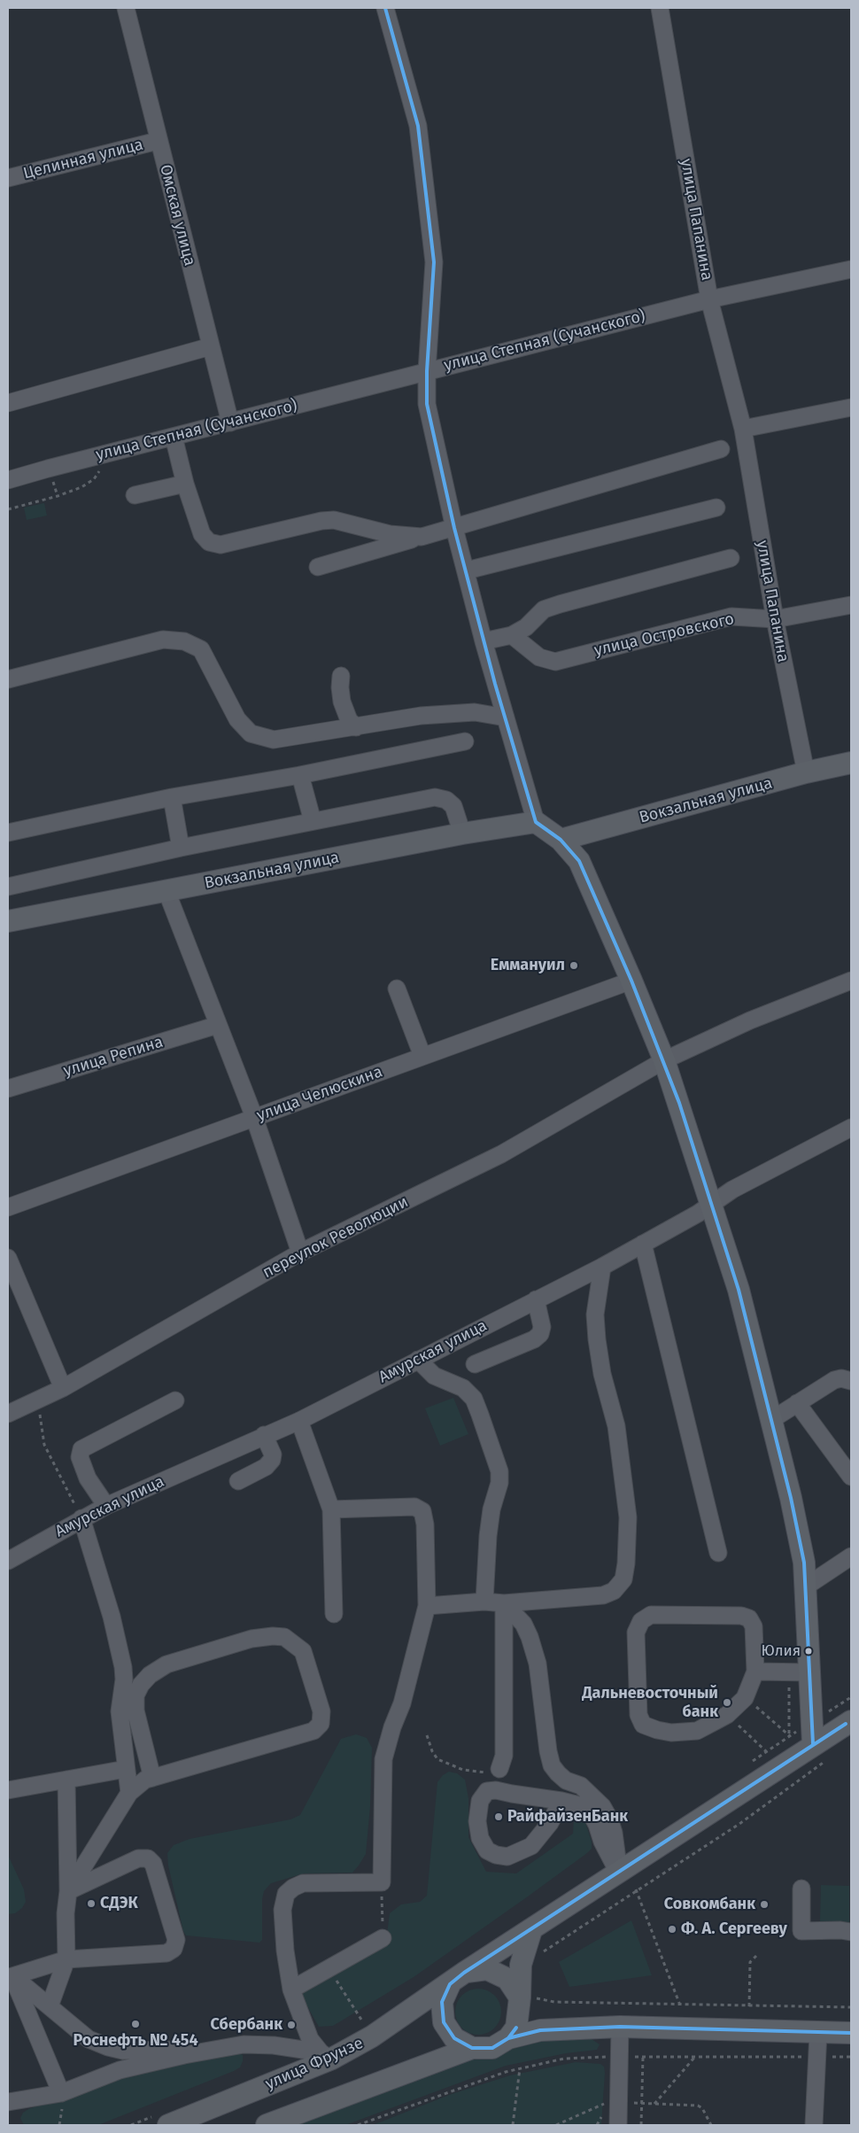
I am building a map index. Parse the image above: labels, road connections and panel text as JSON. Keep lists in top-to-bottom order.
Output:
{
  "streets": {
    "main road": ["Вокзальная улица", "улица Фрунзе"],
    "street": [
      "Целинная улица",
      "Омская улица",
      "улица Папанина",
      "улица Степная (Сучанского)",
      "улица Островского",
      "улица Репина",
      "улица Челюскина",
      "переулок Революции",
      "Амурская улица"
    ]
  },
  "crossings": [
    ["Целинная улица", "Омская улица"],
    ["Омская улица", "улица Степная (Сучанского)"],
    ["улица Папанина", "улица Степная (Сучанского)"],
    ["улица Папанина", "улица Островского"],
    ["улица Папанина", "Вокзальная улица"]
  ],
  "places": [
    "Еммануил",
    "Юлия",
    "Дальневосточный банк",
    "РайфайзенБанк",
    "СДЭК",
    "Совкомбанк",
    "Ф. А. Сергееву",
    "Роснефть № 454",
    "Сбербанк"
  ]
}
